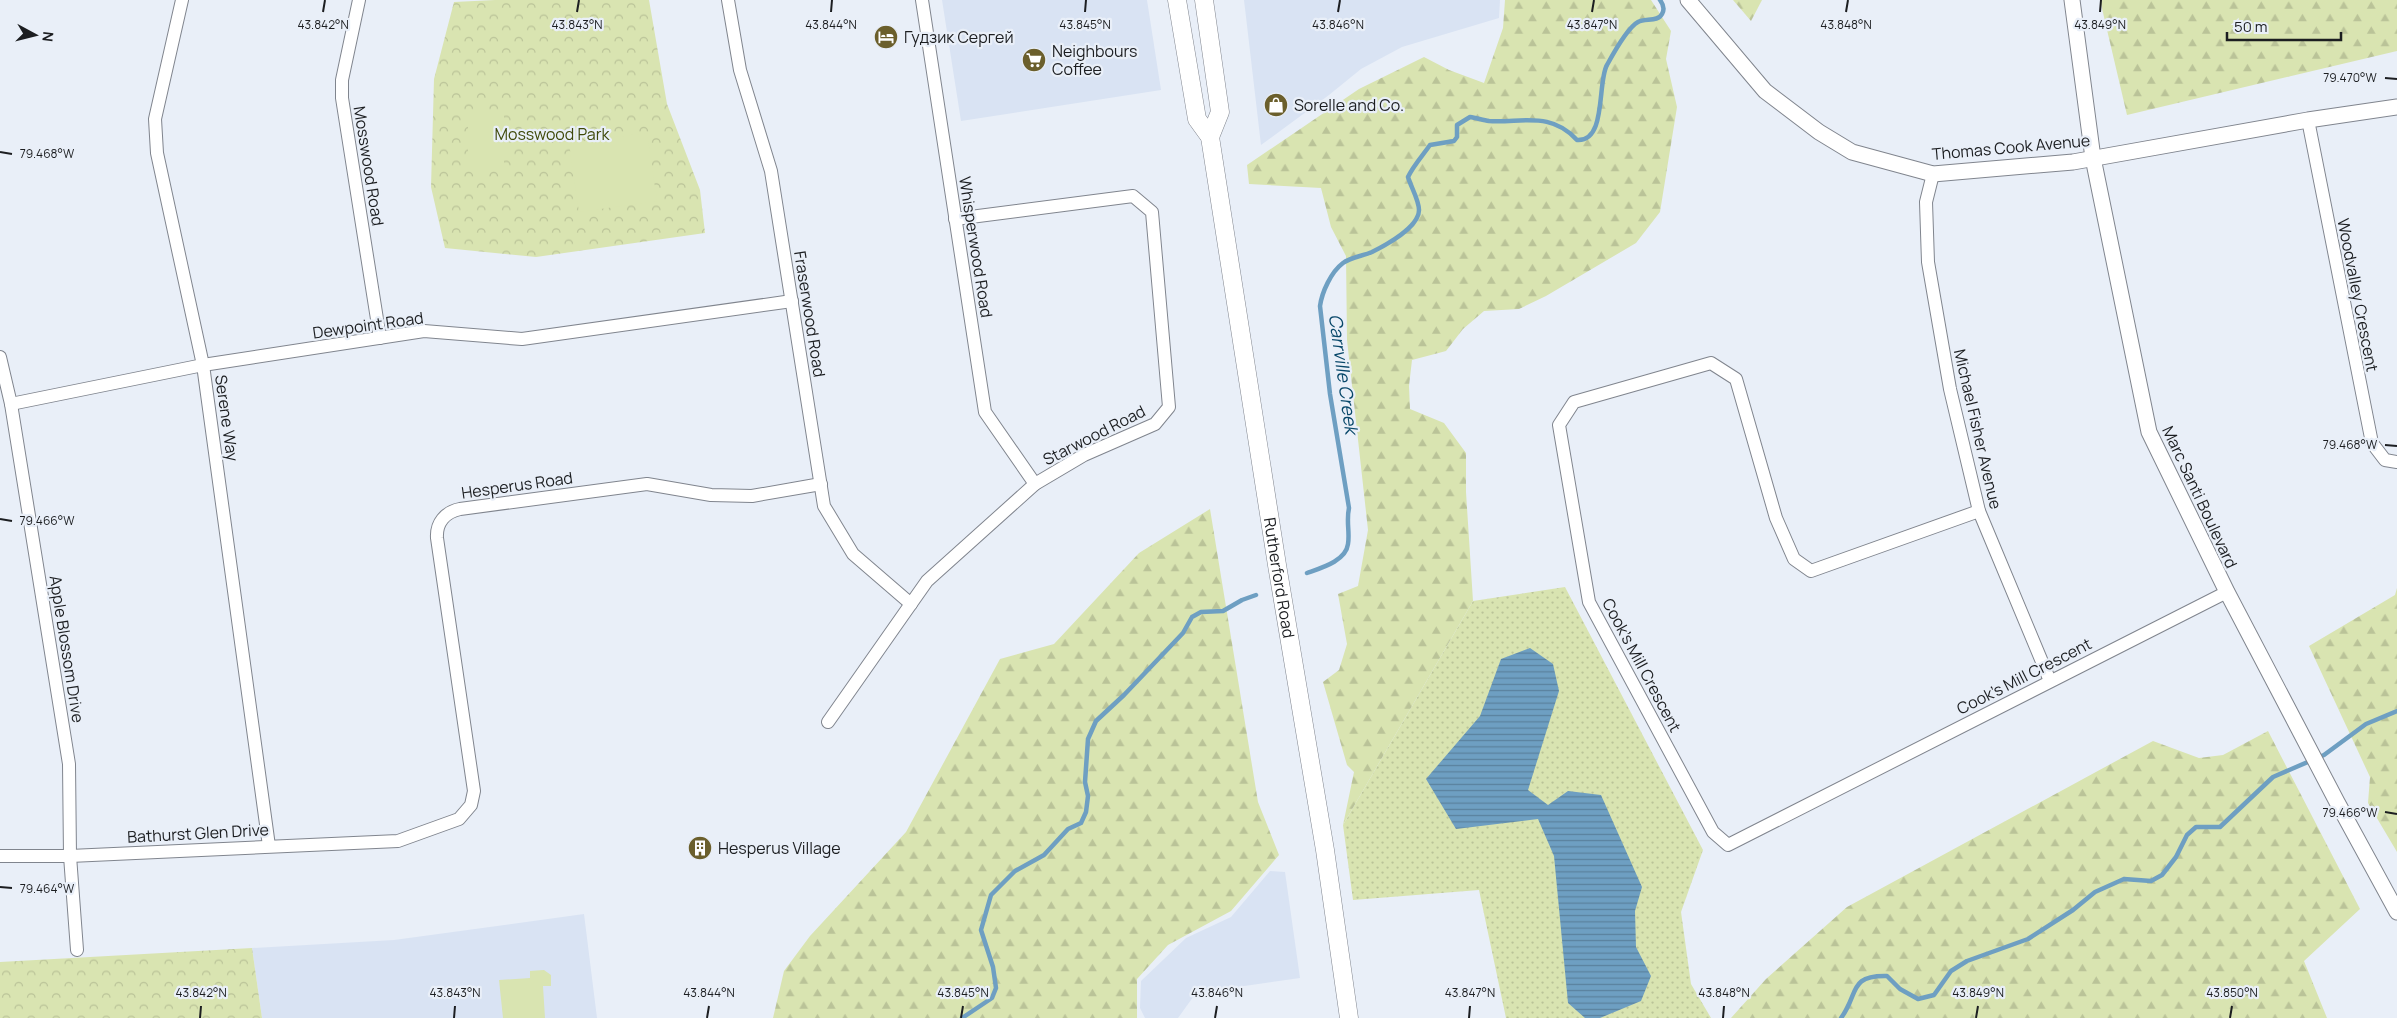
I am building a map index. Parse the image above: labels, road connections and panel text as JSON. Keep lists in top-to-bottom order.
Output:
{
  "streets": {
    "main road": ["Rutherford Road"],
    "street": [
      "Thomas Cook Avenue",
      "Mosswood Road",
      "Whisperwood Road",
      "Woodvalley Crescent",
      "Fraserwood Road",
      "Dewpoint Road",
      "Serene Way",
      "Michael Fisher Avenue",
      "Starwood Road",
      "Hesperus Road",
      "Marc Santi Boulevard",
      "Apple Blossom Drive",
      "Cook's Mill Crescent",
      "Bathurst Glen Drive"
    ]
  },
  "crossings": [
    ["Thomas Cook Avenue", "Woodvalley Crescent"],
    ["Thomas Cook Avenue", "Michael Fisher Avenue"],
    ["Thomas Cook Avenue", "Marc Santi Boulevard"],
    ["Mosswood Road", "Dewpoint Road"],
    ["Whisperwood Road", "Starwood Road"],
    ["Fraserwood Road", "Dewpoint Road"],
    ["Fraserwood Road", "Starwood Road"],
    ["Fraserwood Road", "Hesperus Road"],
    ["Dewpoint Road", "Serene Way"],
    ["Dewpoint Road", "Apple Blossom Drive"],
    ["Serene Way", "Bathurst Glen Drive"],
    ["Michael Fisher Avenue", "Cook's Mill Crescent"],
    ["Hesperus Road", "Bathurst Glen Drive"],
    ["Marc Santi Boulevard", "Cook's Mill Crescent"],
    ["Apple Blossom Drive", "Bathurst Glen Drive"]
  ],
  "water": ["Carrville Creek"],
  "parks": ["Mosswood Park"],
  "places": {
    "hotel": ["Гудзик Сергей"],
    "supermarket": ["Neighbours Coffee"],
    "shop": ["Sorelle and Co."],
    "building": ["Hesperus Village"]
  },
  "scale_bar": "50 m",
  "north": "right",
  "coordinates": [
    "43.842°N",
    "43.843°N",
    "43.844°N",
    "43.845°N",
    "43.846°N",
    "43.847°N",
    "43.848°N",
    "43.849°N",
    "79.470°W",
    "79.468°W",
    "79.466°W",
    "79.464°W",
    "43.850°N"
  ]
}
